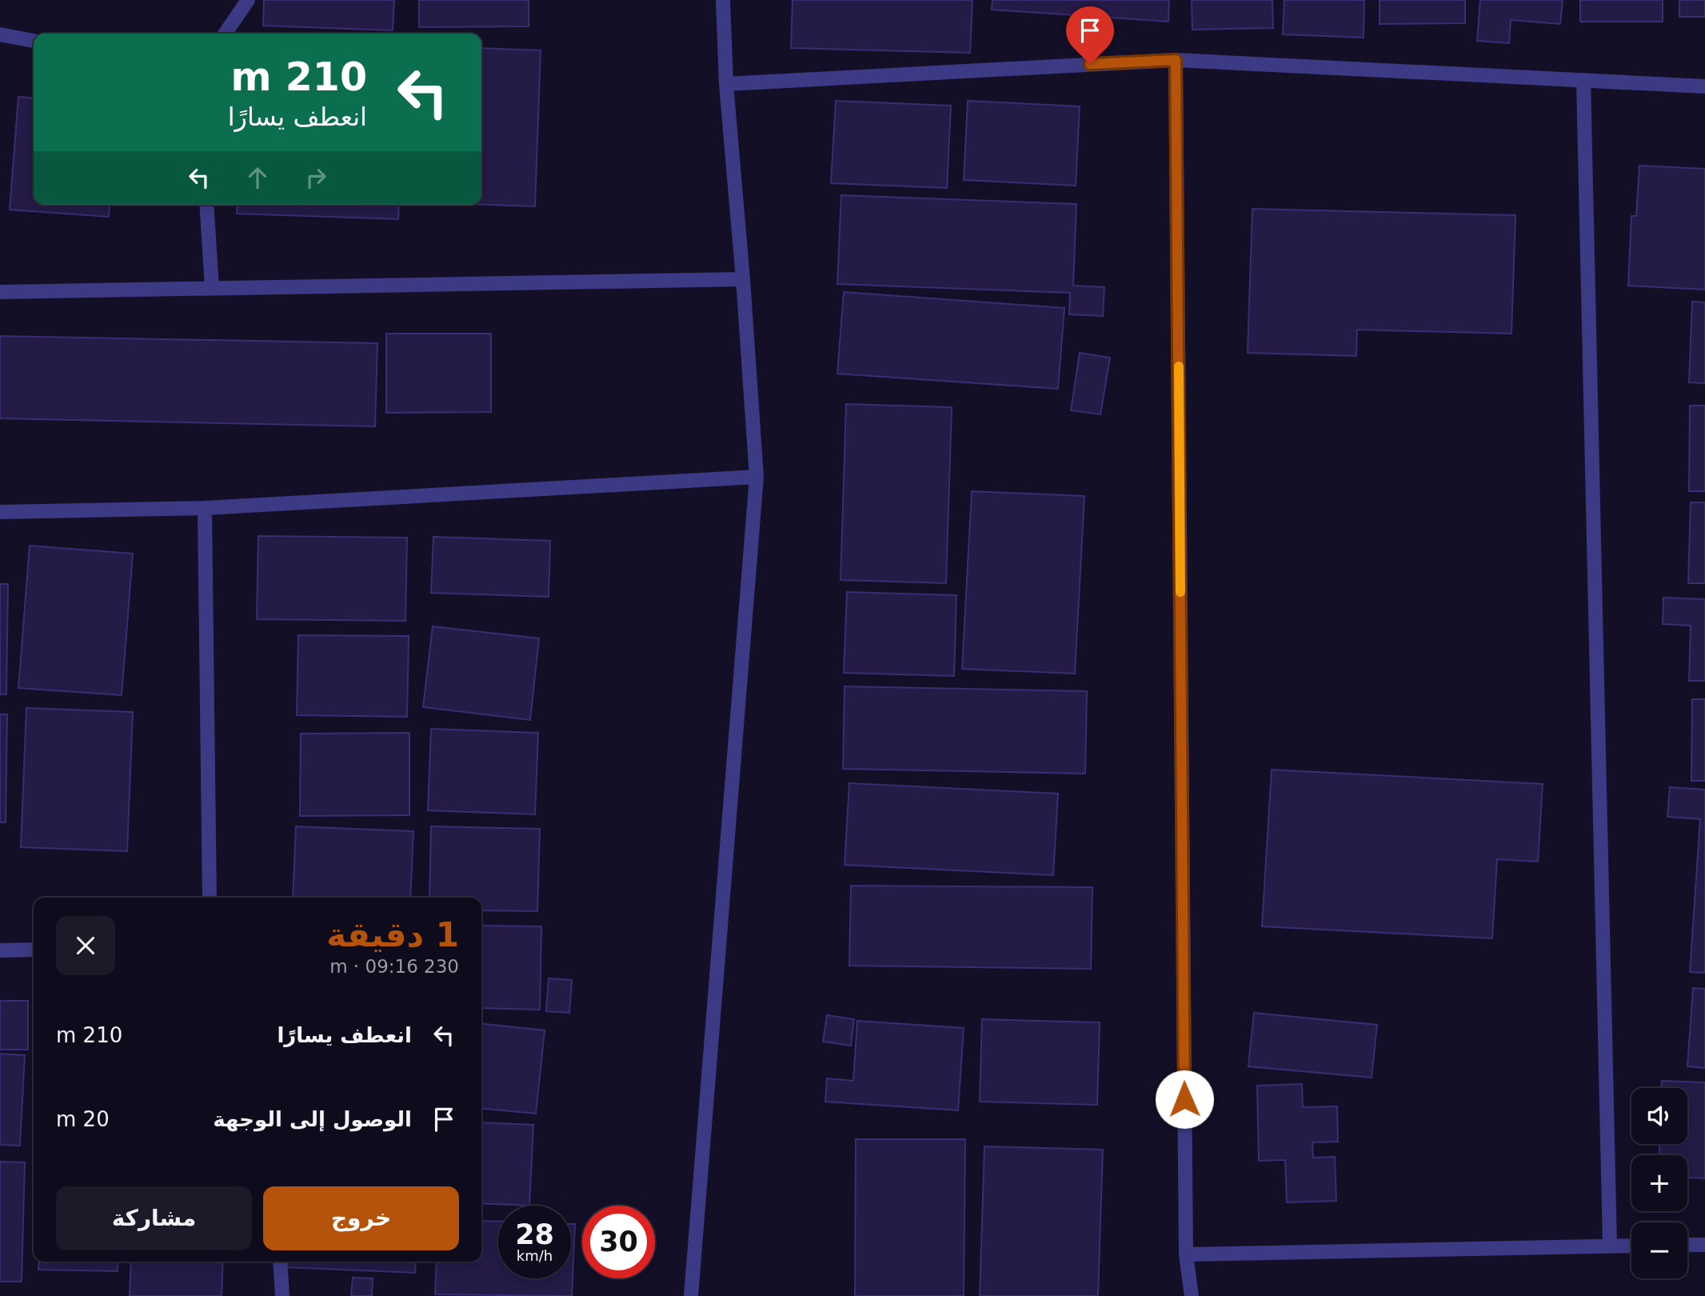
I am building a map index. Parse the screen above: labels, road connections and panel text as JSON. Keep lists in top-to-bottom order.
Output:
{
  "page": {
    "turn": ["210 m", "انعطف يسارًا"],
    "heading": ["1 دقيقة", "230 m · 09:16"],
    "list": [
      {
        "name": "انعطف يسارًا",
        "value": "210 m"
      },
      {
        "name": "الوصول إلى الوجهة",
        "value": "20 m"
      }
    ],
    "map_buttons": ["+", "−"],
    "buttons": ["خروج", "مشاركة"],
    "speed": "28 km/h",
    "limit": "30"
  }
}
